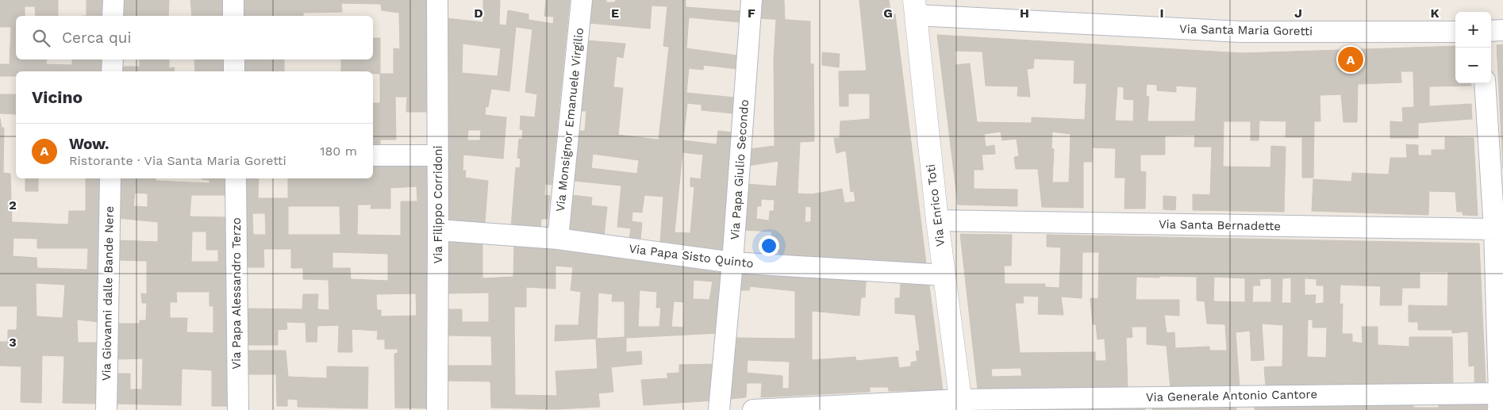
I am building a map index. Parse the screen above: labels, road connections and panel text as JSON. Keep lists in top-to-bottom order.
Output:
{
  "streets": {
    "street": [
      "Via Santa Maria Goretti",
      "Via Monsignor Emanuele Virgilio",
      "Via Papa Giulio Secondo",
      "Via Filippo Corridoni",
      "Via Enrico Toti",
      "Via Santa Bernadette",
      "Via Papa Sisto Quinto",
      "Via Giovanni dalle Bande Nere",
      "Via Papa Alessandro Terzo",
      "Via Generale Antonio Cantore"
    ]
  },
  "crossings": [
    ["Via Santa Maria Goretti", "Via Enrico Toti"],
    ["Via Monsignor Emanuele Virgilio", "Via Papa Sisto Quinto"],
    ["Via Papa Giulio Secondo", "Via Papa Sisto Quinto"],
    ["Via Filippo Corridoni", "Via Papa Sisto Quinto"],
    ["Via Enrico Toti", "Via Santa Bernadette"],
    ["Via Enrico Toti", "Via Papa Sisto Quinto"],
    ["Via Enrico Toti", "Via Generale Antonio Cantore"]
  ],
  "page": {
    "map_buttons": ["+", "−"],
    "search": "Cerca qui",
    "pins": "A",
    "heading": "Vicino",
    "list": [
      {
        "mark": "A",
        "name": "Wow.",
        "note": "Ristorante · Via Santa Maria Goretti",
        "value": "180 m"
      }
    ]
  },
  "grid": {
    "columns": [
      "D",
      "E",
      "F",
      "G",
      "H",
      "I",
      "J",
      "K"
    ],
    "rows": ["2", "3"]
  }
}
